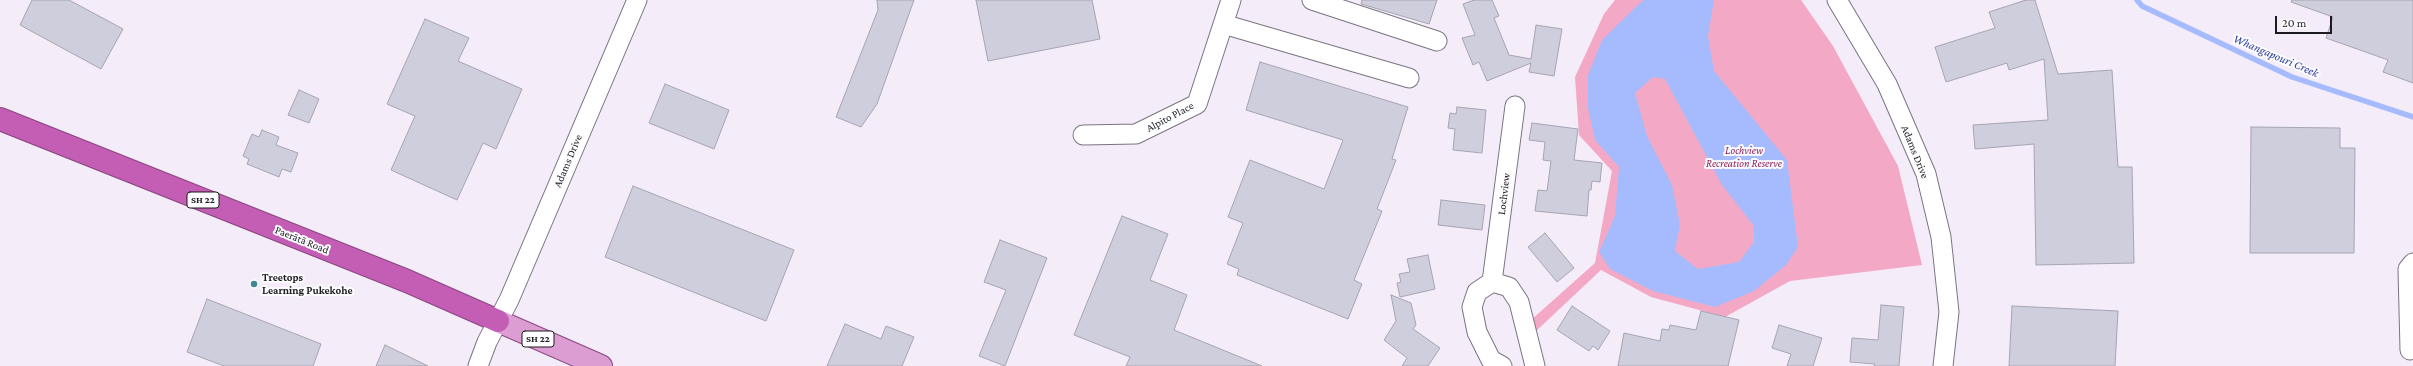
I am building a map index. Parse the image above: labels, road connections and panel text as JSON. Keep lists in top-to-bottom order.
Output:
{
  "streets": {
    "highway": ["SH 22", "Paerātā Road"],
    "street": ["Alpito Place", "Adams Drive", "Lochview"]
  },
  "crossings": [
    ["Adams Drive", "Paerātā Road"]
  ],
  "water": ["Whangapouri Creek"],
  "parks": ["Lochview Recreation Reserve"],
  "places": ["Treetops Learning Pukekohe"],
  "scale_bar": "20 m"
}
